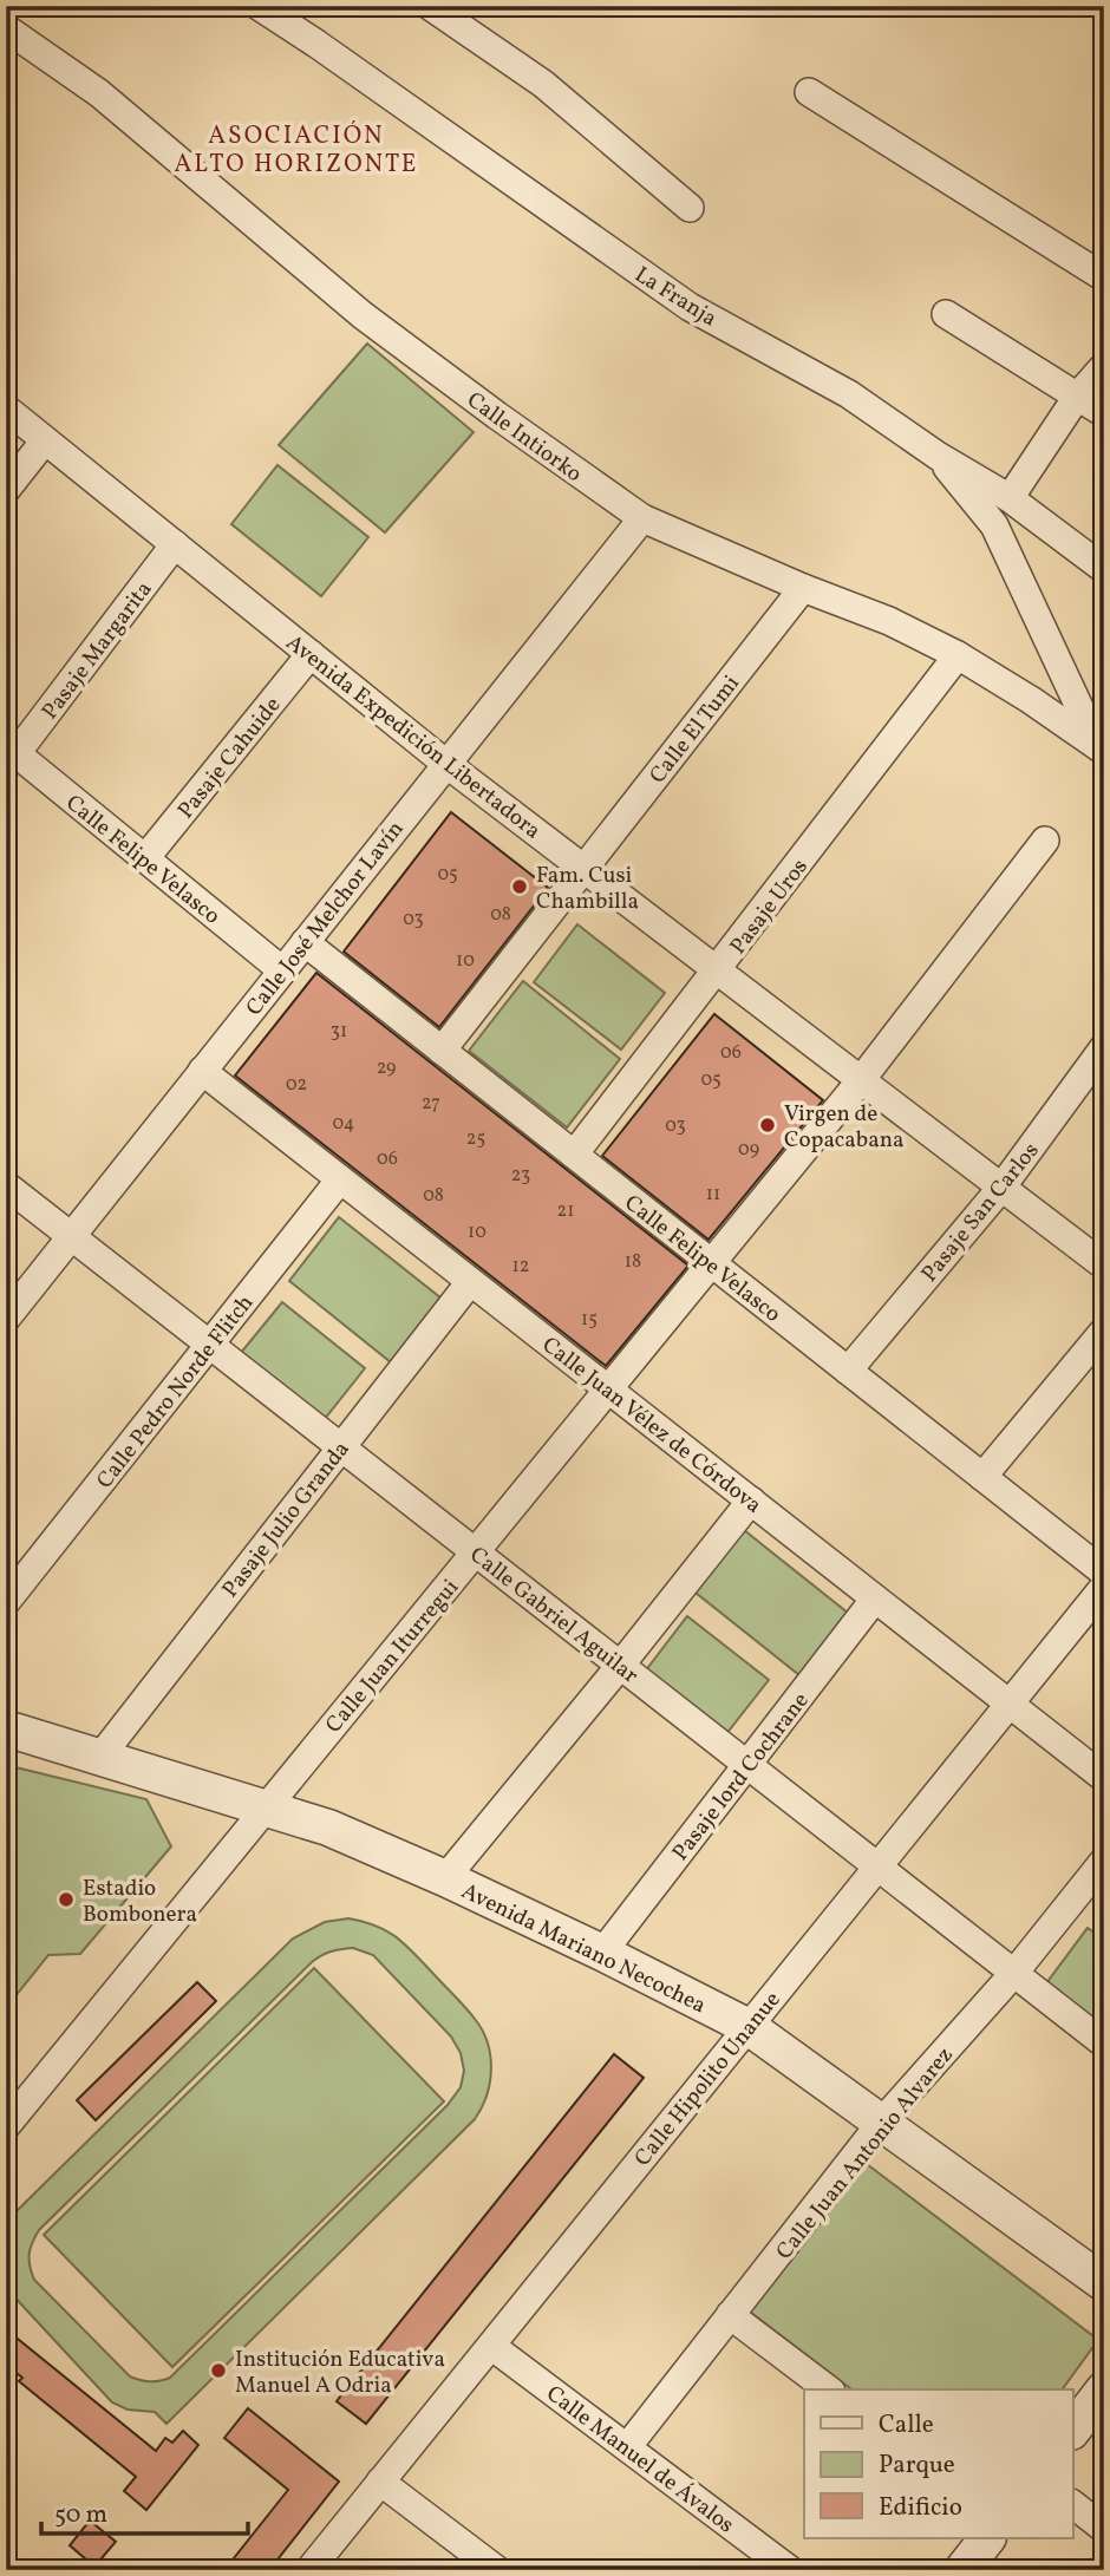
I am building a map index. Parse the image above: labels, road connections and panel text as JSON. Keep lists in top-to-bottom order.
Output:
{
  "streets": {
    "street": [
      "La Franja",
      "Calle Intiorko",
      "Pasaje Margarita",
      "Calle El Tumi",
      "Avenida Expedición Libertadora",
      "Pasaje Cahuide",
      "Calle Felipe Velasco",
      "Pasaje Uros",
      "Calle José Melchor Lavín",
      "Pasaje San Carlos",
      "Calle Pedro Norde Flitch",
      "Calle Juan Vélez de Córdova",
      "Pasaje Julio Granda",
      "Calle Gabriel Aguilar",
      "Calle Juan Iturregui",
      "Pasaje lord Cochrane",
      "Avenida Mariano Necochea",
      "Calle Hipolito Unanue",
      "Calle Juan Antonio Alvarez",
      "Calle Manuel de Ávalos"
    ]
  },
  "crossings": [
    ["Calle Intiorko", "Calle El Tumi"],
    ["Calle Intiorko", "Pasaje Uros"],
    ["Calle Intiorko", "Calle José Melchor Lavín"],
    ["Pasaje Margarita", "Avenida Expedición Libertadora"],
    ["Pasaje Margarita", "Calle Felipe Velasco"],
    ["Calle El Tumi", "Avenida Expedición Libertadora"],
    ["Calle El Tumi", "Calle Felipe Velasco"],
    ["Avenida Expedición Libertadora", "Pasaje Cahuide"],
    ["Avenida Expedición Libertadora", "Pasaje Uros"],
    ["Avenida Expedición Libertadora", "Calle José Melchor Lavín"],
    ["Avenida Expedición Libertadora", "Pasaje San Carlos"],
    ["Avenida Expedición Libertadora", "Calle Juan Iturregui"],
    ["Pasaje Cahuide", "Calle Felipe Velasco"],
    ["Calle Felipe Velasco", "Pasaje Uros"],
    ["Calle Felipe Velasco", "Calle José Melchor Lavín"],
    ["Calle Felipe Velasco", "Pasaje San Carlos"],
    ["Calle Felipe Velasco", "Calle Juan Iturregui"],
    ["Calle José Melchor Lavín", "Calle Juan Vélez de Córdova"],
    ["Calle José Melchor Lavín", "Calle Gabriel Aguilar"],
    ["Calle Pedro Norde Flitch", "Calle Juan Vélez de Córdova"],
    ["Calle Pedro Norde Flitch", "Calle Gabriel Aguilar"],
    ["Calle Juan Vélez de Córdova", "Pasaje Julio Granda"],
    ["Calle Juan Vélez de Córdova", "Calle Juan Iturregui"],
    ["Calle Juan Vélez de Córdova", "Pasaje lord Cochrane"],
    ["Calle Juan Vélez de Córdova", "Calle Hipolito Unanue"],
    ["Pasaje Julio Granda", "Calle Gabriel Aguilar"],
    ["Pasaje Julio Granda", "Avenida Mariano Necochea"],
    ["Calle Gabriel Aguilar", "Calle Juan Iturregui"],
    ["Calle Gabriel Aguilar", "Pasaje lord Cochrane"],
    ["Calle Gabriel Aguilar", "Calle Hipolito Unanue"],
    ["Calle Gabriel Aguilar", "Calle Juan Antonio Alvarez"],
    ["Calle Juan Iturregui", "Avenida Mariano Necochea"],
    ["Pasaje lord Cochrane", "Avenida Mariano Necochea"],
    ["Avenida Mariano Necochea", "Calle Hipolito Unanue"],
    ["Avenida Mariano Necochea", "Calle Juan Antonio Alvarez"],
    ["Calle Hipolito Unanue", "Calle Manuel de Ávalos"],
    ["Calle Juan Antonio Alvarez", "Calle Manuel de Ávalos"]
  ],
  "districts": ["ASOCIACIÓN ALTO HORIZONTE"],
  "places": [
    "Fam. Cusi Chambilla",
    "Virgen de Copacabana",
    "Estadio Bombonera",
    "Institución Educativa Manuel A Odria"
  ],
  "house_numbers": [
    "05",
    "08",
    "03",
    "10",
    "31",
    "06",
    "29",
    "05",
    "02",
    "27",
    "04",
    "03",
    "25",
    "09",
    "06",
    "23",
    "11",
    "08",
    "21",
    "10",
    "18",
    "12",
    "15"
  ],
  "legend": ["Calle", "Parque", "Edificio"],
  "scale_bar": "50 m"
}
